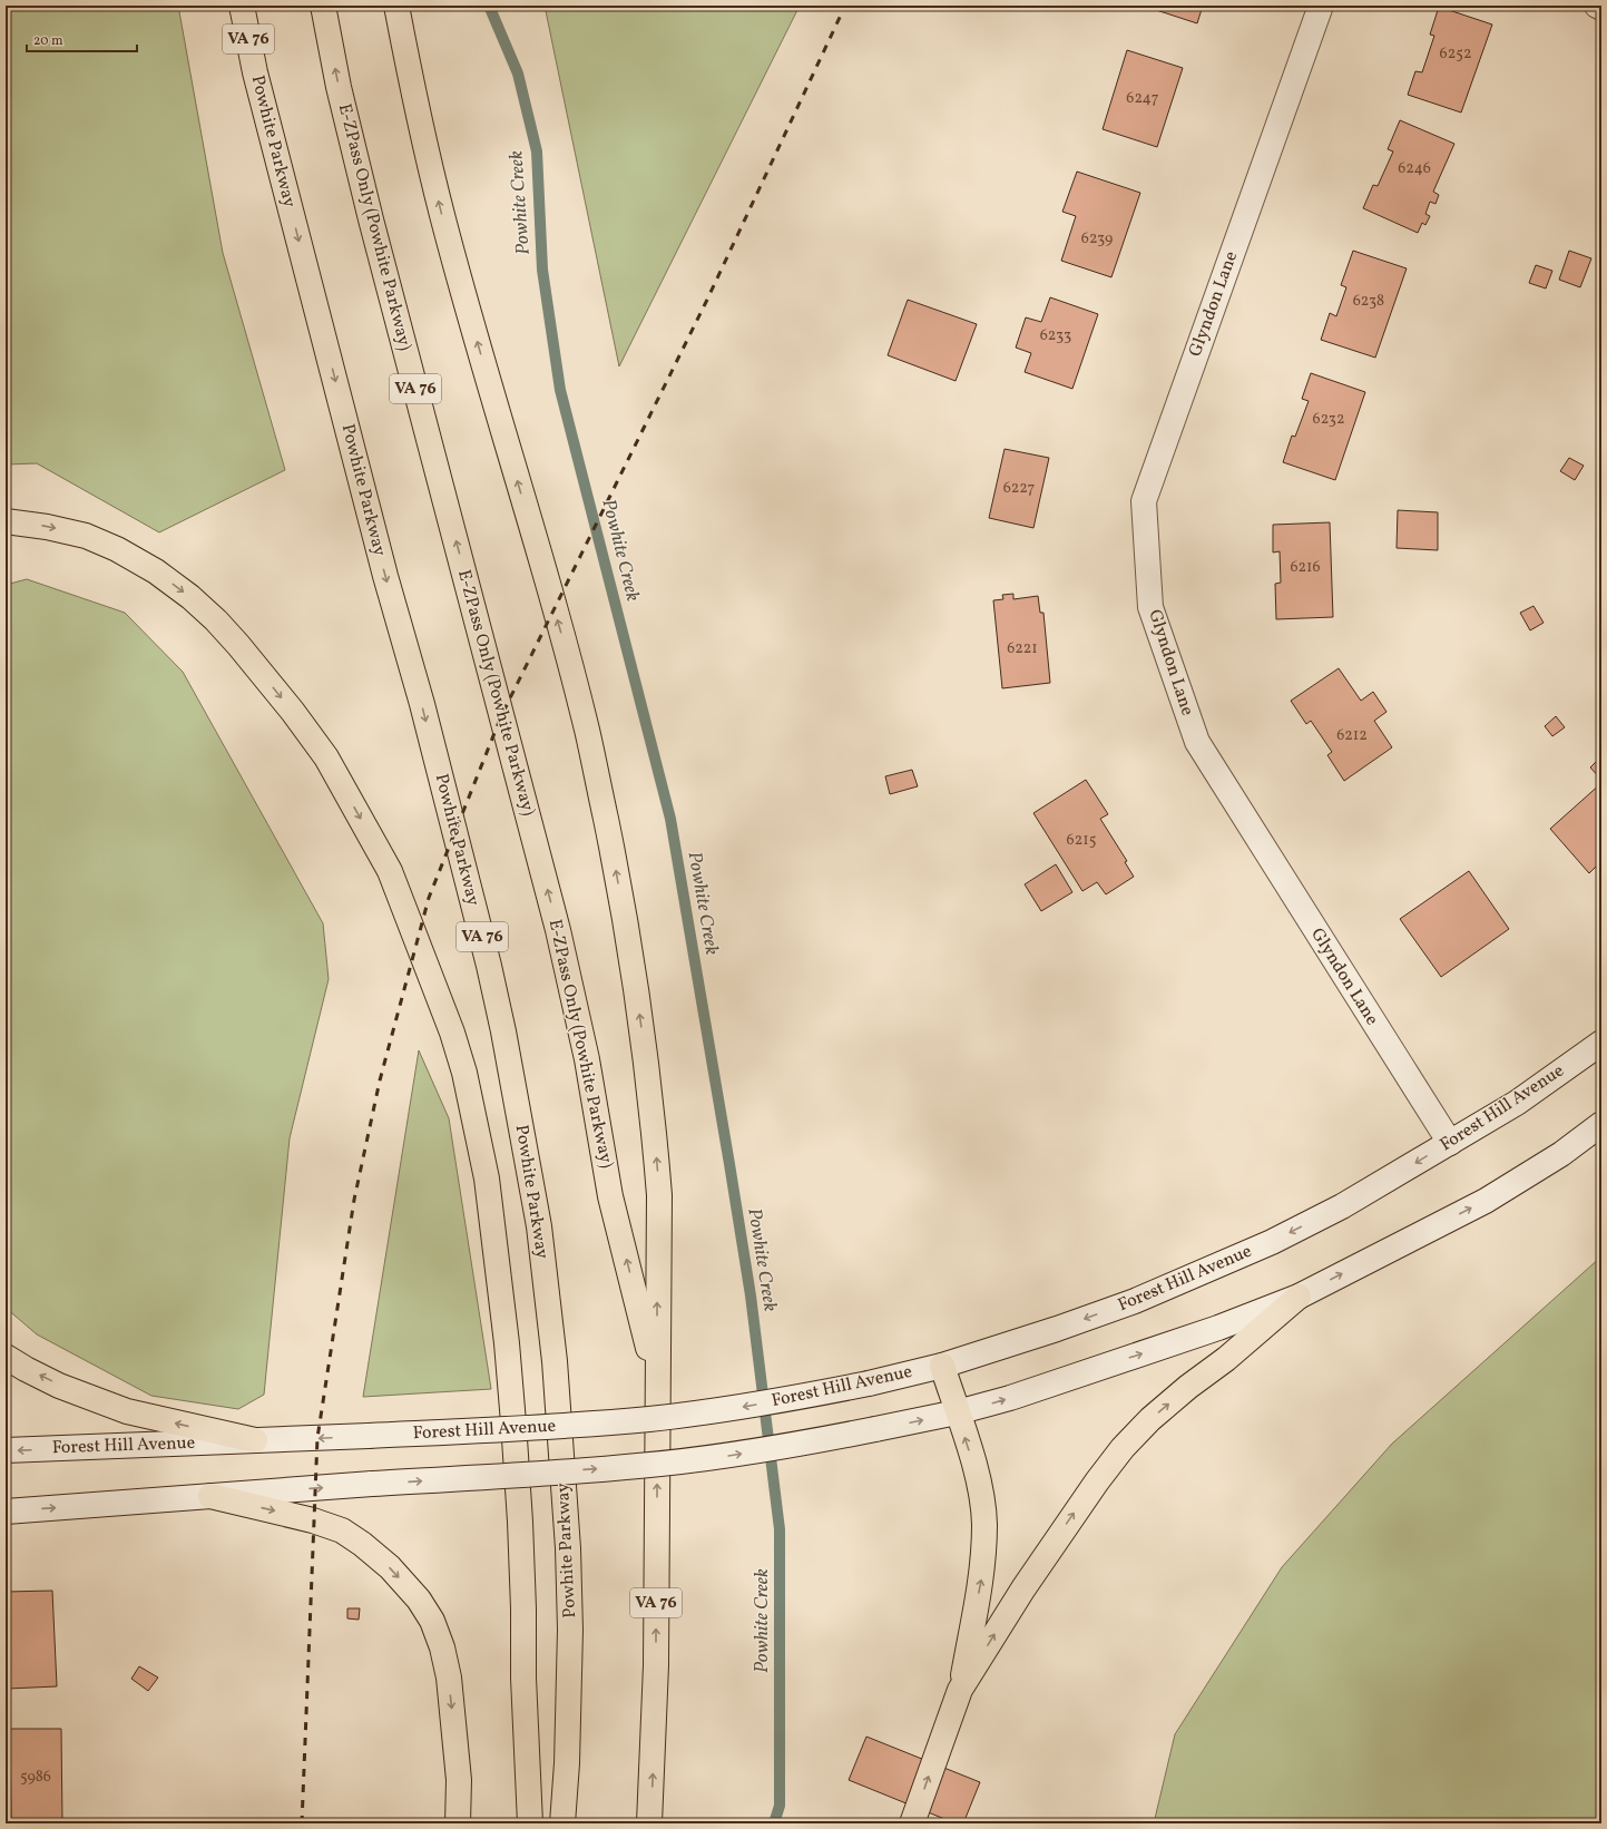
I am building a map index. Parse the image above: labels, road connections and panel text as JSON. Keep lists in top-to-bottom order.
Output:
{
  "streets": {
    "highway": ["VA 76", "Powhite Parkway", "E-ZPass Only (Powhite Parkway)"],
    "main road": ["Glyndon Lane", "Forest Hill Avenue"]
  },
  "crossings": [
    ["VA 76", "E-ZPass Only (Powhite Parkway)"],
    ["Glyndon Lane", "Forest Hill Avenue"]
  ],
  "water": ["Powhite Creek"],
  "house_numbers": [
    "6252",
    "6247",
    "6246",
    "6239",
    "6238",
    "6233",
    "6232",
    "6227",
    "6216",
    "6221",
    "6212",
    "6215",
    "5986"
  ],
  "scale_bar": "20 m"
}
